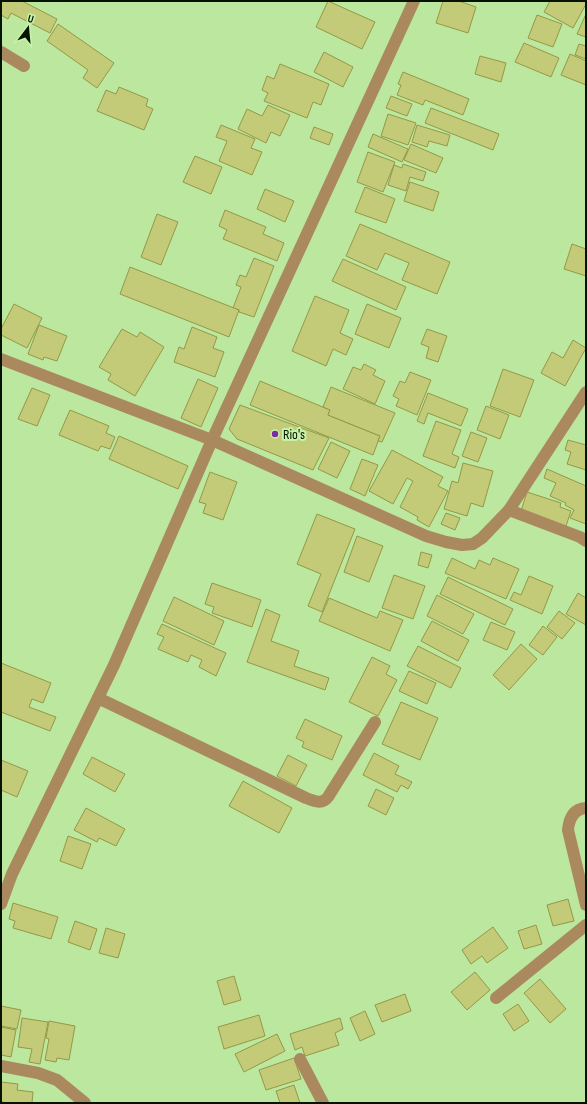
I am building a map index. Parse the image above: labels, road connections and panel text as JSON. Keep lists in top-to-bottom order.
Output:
{
  "places": ["Rio's"],
  "north": "top"
}
